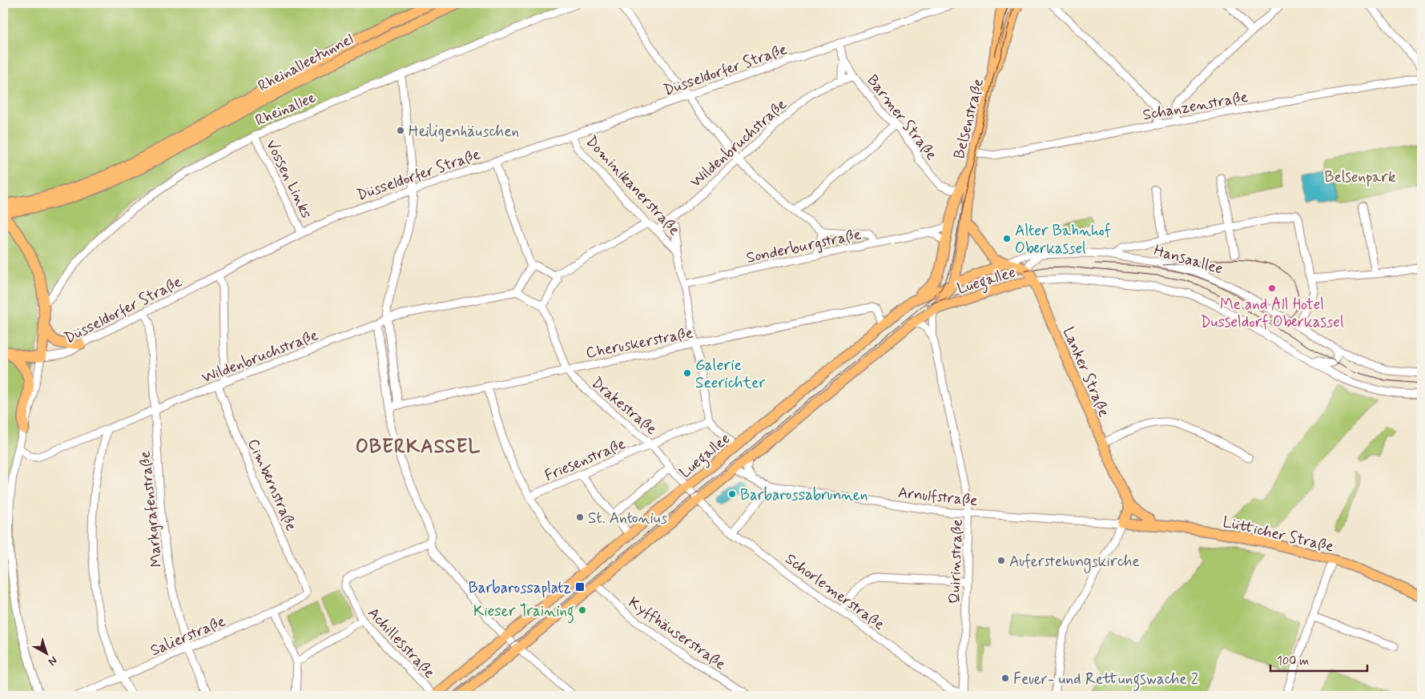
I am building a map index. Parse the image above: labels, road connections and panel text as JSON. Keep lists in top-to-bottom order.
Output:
{
  "streets": {
    "highway": ["Rheinalleetunnel"],
    "main road": [
      "Belsenstraße",
      "Luegallee",
      "Lanker Straße",
      "Lütticher Straße"
    ],
    "street": [
      "Düsseldorfer Straße",
      "Schanzenstraße",
      "Rheinallee",
      "Barmer Straße",
      "Wildenbruchstraße",
      "Vossen Links",
      "Dominikanerstraße",
      "Sonderburgstraße",
      "Hansaallee",
      "Cheruskerstraße",
      "Drakestraße",
      "Friesenstraße",
      "Cimbernstraße",
      "Arnulfstraße",
      "Markgrafenstraße",
      "Quirinstraße",
      "Schorlemerstraße",
      "Kyffhäuserstraße",
      "Salierstraße",
      "Achillesstraße"
    ]
  },
  "crossings": [
    ["Düsseldorfer Straße", "Barmer Straße"],
    ["Düsseldorfer Straße", "Vossen Links"],
    ["Düsseldorfer Straße", "Dominikanerstraße"],
    ["Düsseldorfer Straße", "Cimbernstraße"],
    ["Düsseldorfer Straße", "Markgrafenstraße"],
    ["Schanzenstraße", "Belsenstraße"],
    ["Rheinallee", "Vossen Links"],
    ["Barmer Straße", "Belsenstraße"],
    ["Barmer Straße", "Wildenbruchstraße"],
    ["Belsenstraße", "Sonderburgstraße"],
    ["Belsenstraße", "Luegallee"],
    ["Wildenbruchstraße", "Dominikanerstraße"],
    ["Wildenbruchstraße", "Cimbernstraße"],
    ["Wildenbruchstraße", "Markgrafenstraße"],
    ["Dominikanerstraße", "Sonderburgstraße"],
    ["Dominikanerstraße", "Cheruskerstraße"],
    ["Hansaallee", "Luegallee"],
    ["Luegallee", "Cheruskerstraße"],
    ["Luegallee", "Lanker Straße"],
    ["Luegallee", "Drakestraße"],
    ["Luegallee", "Quirinstraße"],
    ["Luegallee", "Schorlemerstraße"],
    ["Luegallee", "Kyffhäuserstraße"],
    ["Luegallee", "Achillesstraße"],
    ["Cheruskerstraße", "Drakestraße"],
    ["Lanker Straße", "Lütticher Straße"],
    ["Drakestraße", "Friesenstraße"],
    ["Drakestraße", "Schorlemerstraße"],
    ["Cimbernstraße", "Salierstraße"],
    ["Arnulfstraße", "Lütticher Straße"],
    ["Arnulfstraße", "Quirinstraße"],
    ["Markgrafenstraße", "Salierstraße"],
    ["Quirinstraße", "Schorlemerstraße"]
  ],
  "districts": ["OBERKASSEL"],
  "parks": ["Belsenpark"],
  "places": {
    "other": [
      "Heiligenhäuschen",
      "Alter Bahnhof Oberkassel",
      "Me and All Hotel Dusseldorf Oberkassel",
      "Galerie Seerichter",
      "Barbarossabrunnen",
      "St. Antonius",
      "Auferstehungskirche",
      "Kieser Training",
      "Feuer- und Rettungswache 2"
    ],
    "transit": ["Barbarossaplatz"]
  },
  "scale_bar": "100 m",
  "north": "bottom right"
}
